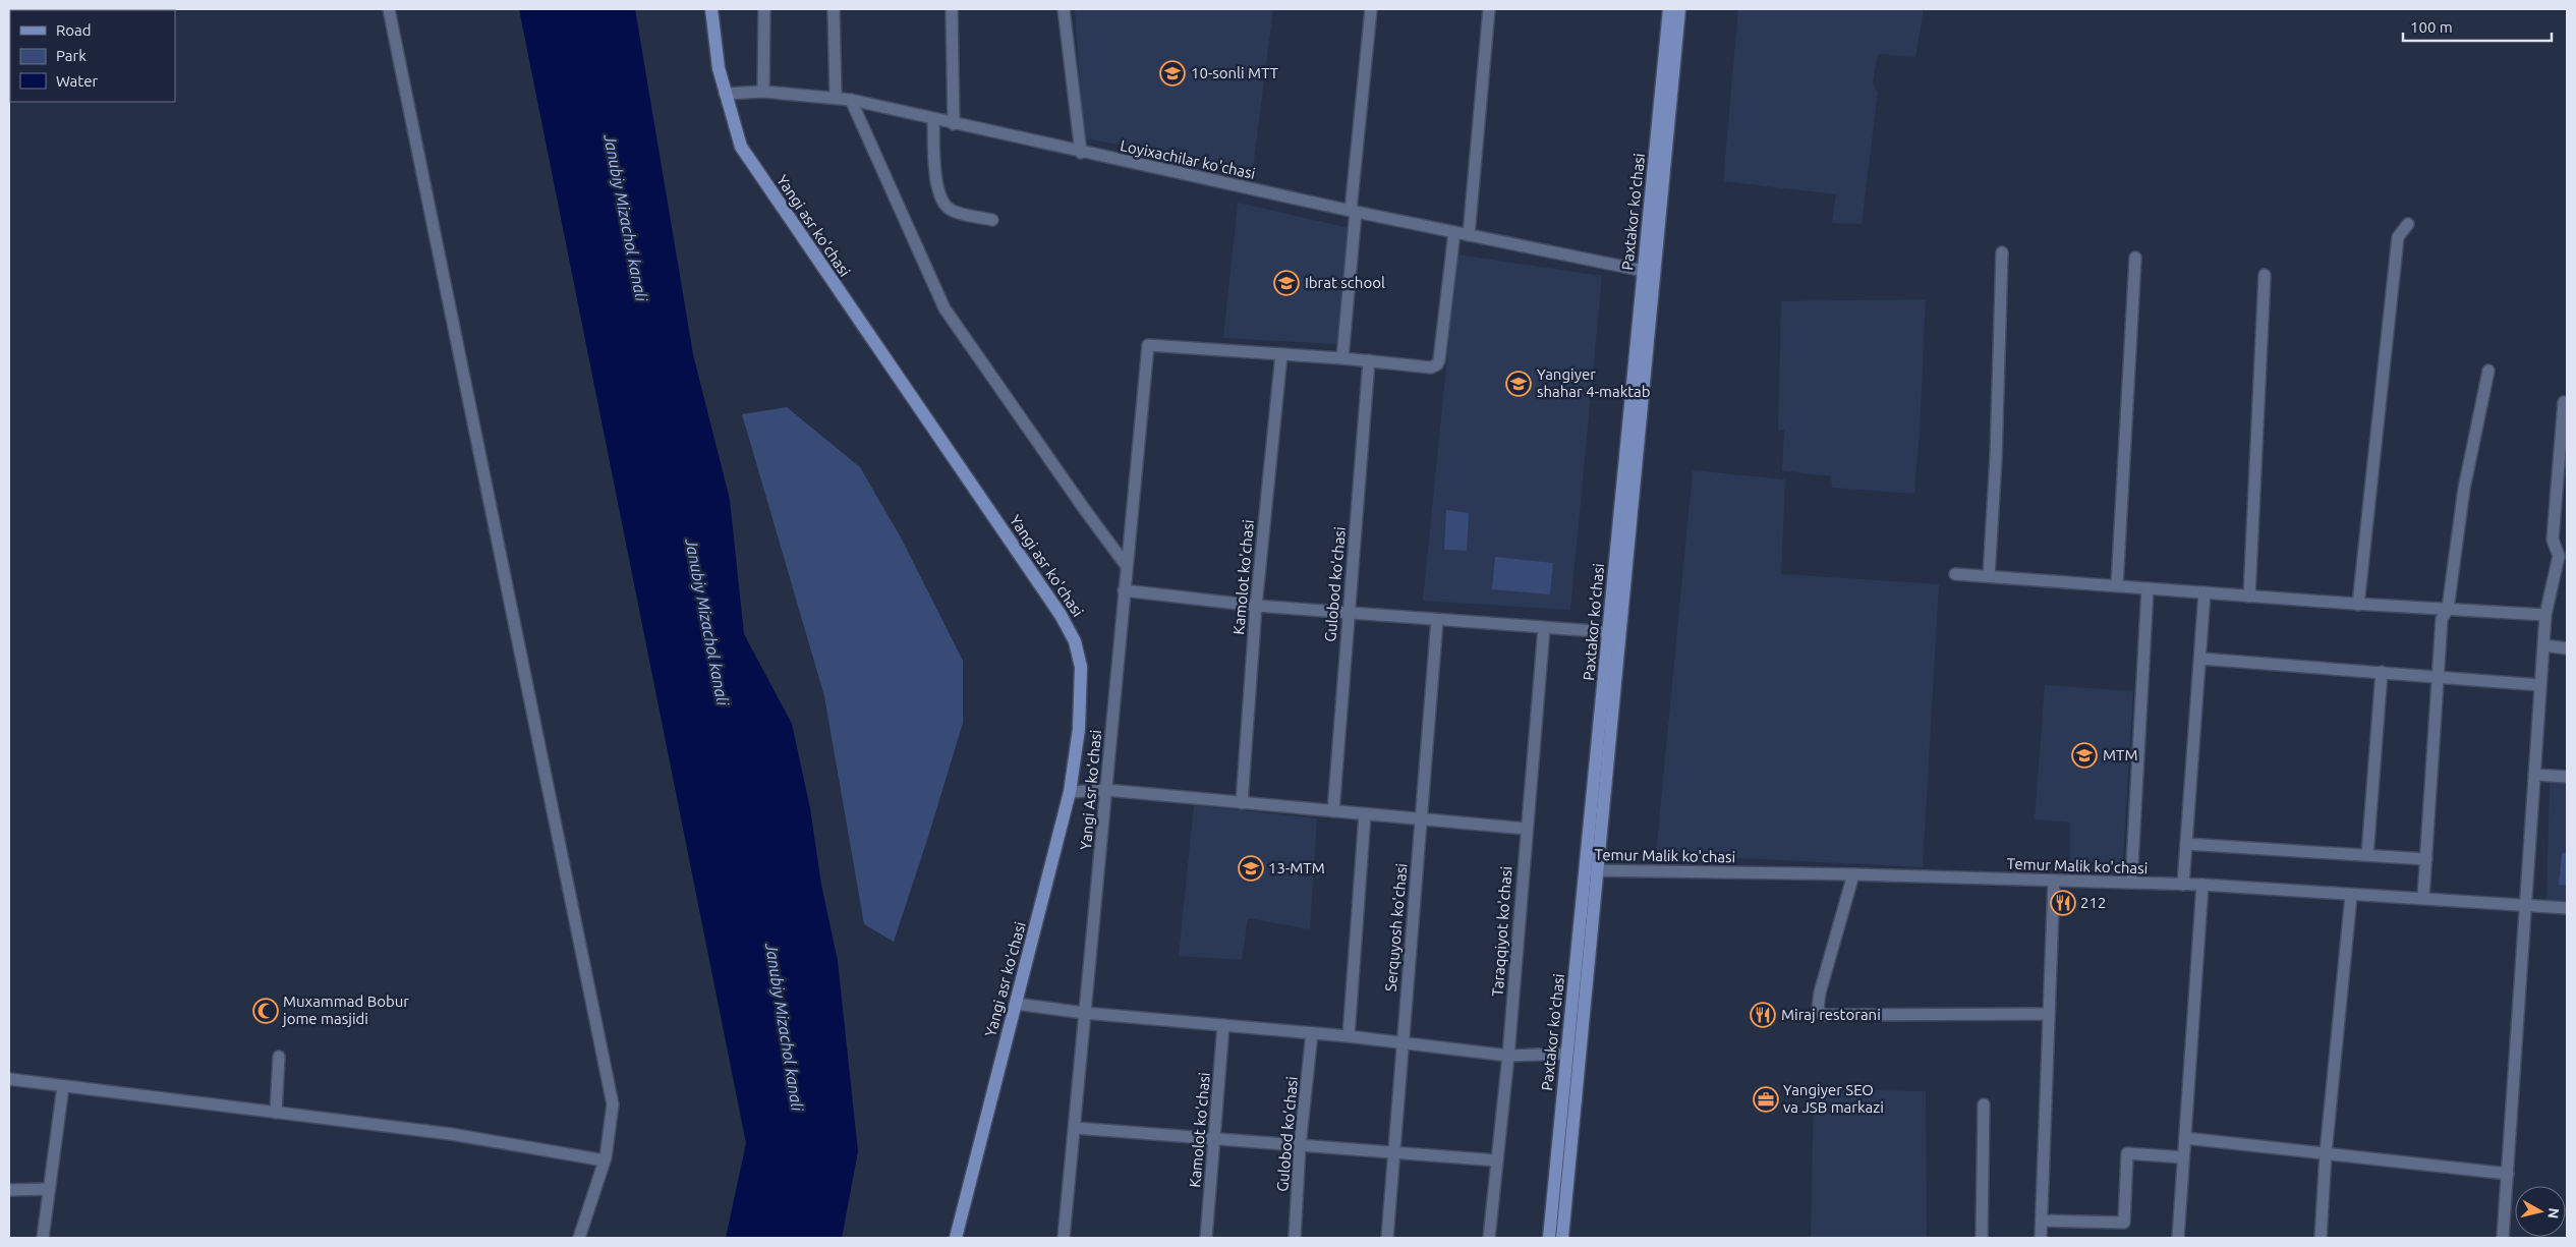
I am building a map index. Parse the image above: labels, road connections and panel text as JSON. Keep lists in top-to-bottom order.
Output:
{
  "streets": {
    "main road": ["Paxtakor ko'chasi", "Yangi asr ko'chasi"],
    "street": [
      "Loyixachilar ko'chasi",
      "Kamolot ko'chasi",
      "Gulobod ko'chasi",
      "Yangi Asr ko'chasi",
      "Temur Malik ko'chasi",
      "Serquyosh ko'chasi",
      "Taraqqiyot ko'chasi"
    ]
  },
  "crossings": [
    ["Loyixachilar ko'chasi", "Paxtakor ko'chasi"],
    ["Loyixachilar ko'chasi", "Yangi asr ko'chasi"],
    ["Paxtakor ko'chasi", "Temur Malik ko'chasi"],
    ["Kamolot ko'chasi", "Yangi Asr ko'chasi"]
  ],
  "water": ["Janubiy Mizachol kanali"],
  "places": {
    "school or university": [
      "10-sonli MTT",
      "Ibrat school",
      "Yangiyer shahar 4-maktab",
      "MTM",
      "13-MTM"
    ],
    "restaurant": ["212", "Miraj restorani"],
    "mosque": ["Muxammad Bobur jome masjidi"],
    "office": ["Yangiyer SEO va JSB markazi"]
  },
  "legend": ["Road", "Park", "Water"],
  "scale_bar": "100 m",
  "north": "right"
}
